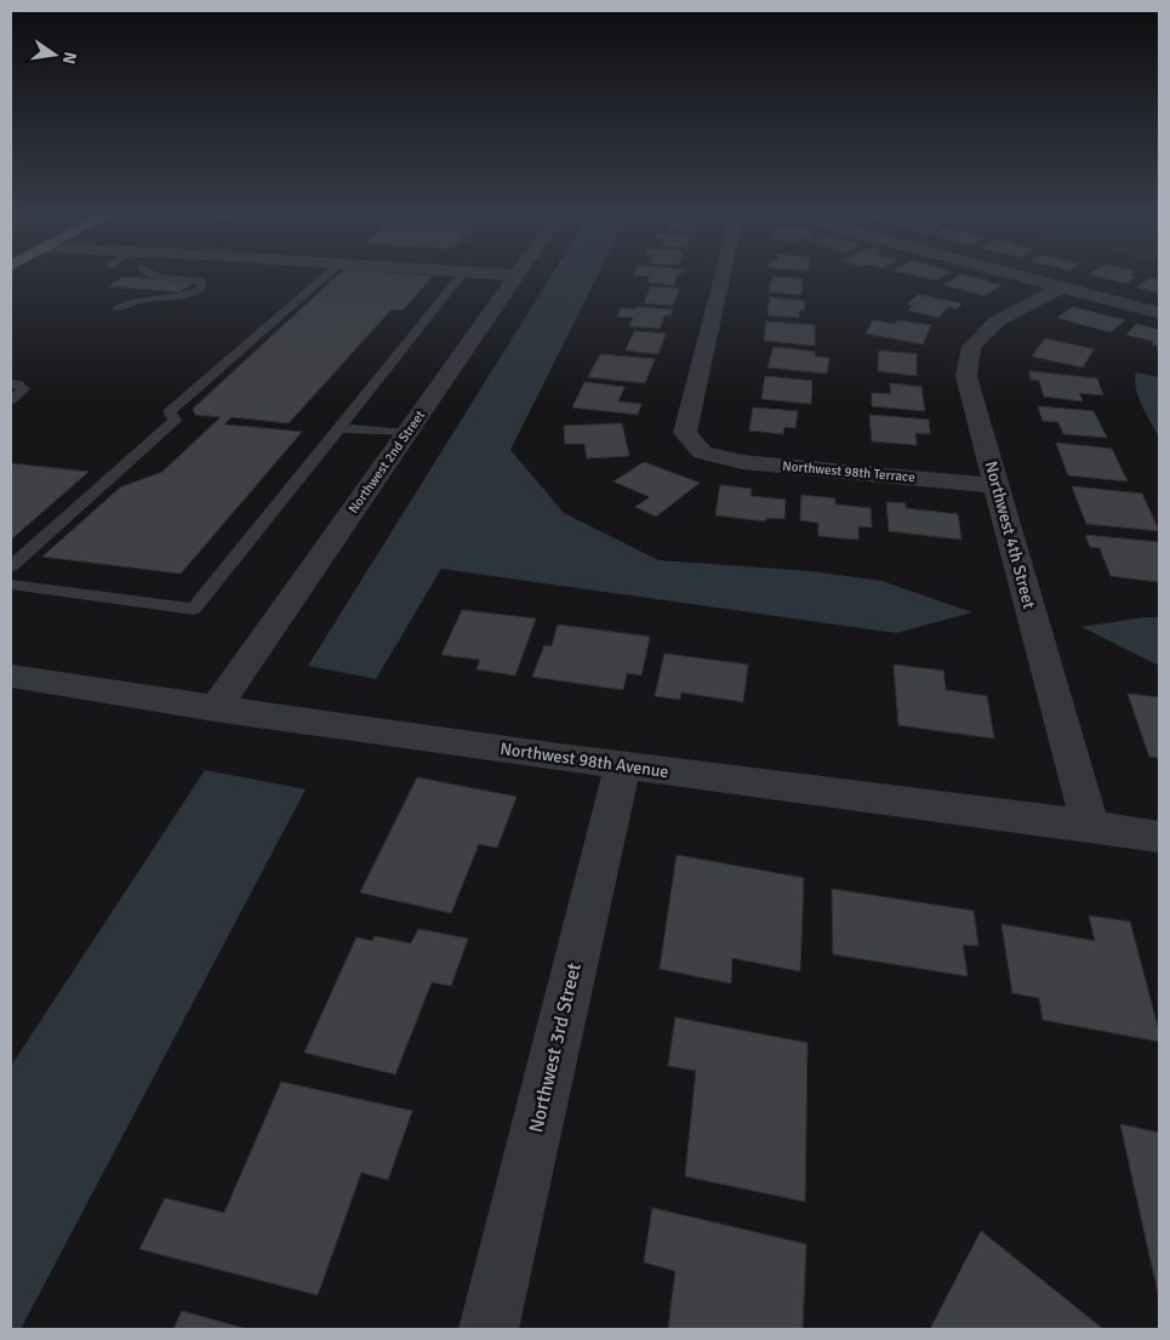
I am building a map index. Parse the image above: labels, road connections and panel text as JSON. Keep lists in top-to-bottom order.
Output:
{
  "streets": {
    "street": [
      "Northwest 2nd Street",
      "Northwest 98th Terrace",
      "Northwest 4th Street",
      "Northwest 98th Avenue",
      "Northwest 3rd Street"
    ]
  },
  "crossings": [
    ["Northwest 2nd Street", "Northwest 98th Avenue"],
    ["Northwest 98th Terrace", "Northwest 4th Street"],
    ["Northwest 4th Street", "Northwest 98th Avenue"],
    ["Northwest 98th Avenue", "Northwest 3rd Street"]
  ],
  "north": "right"
}
